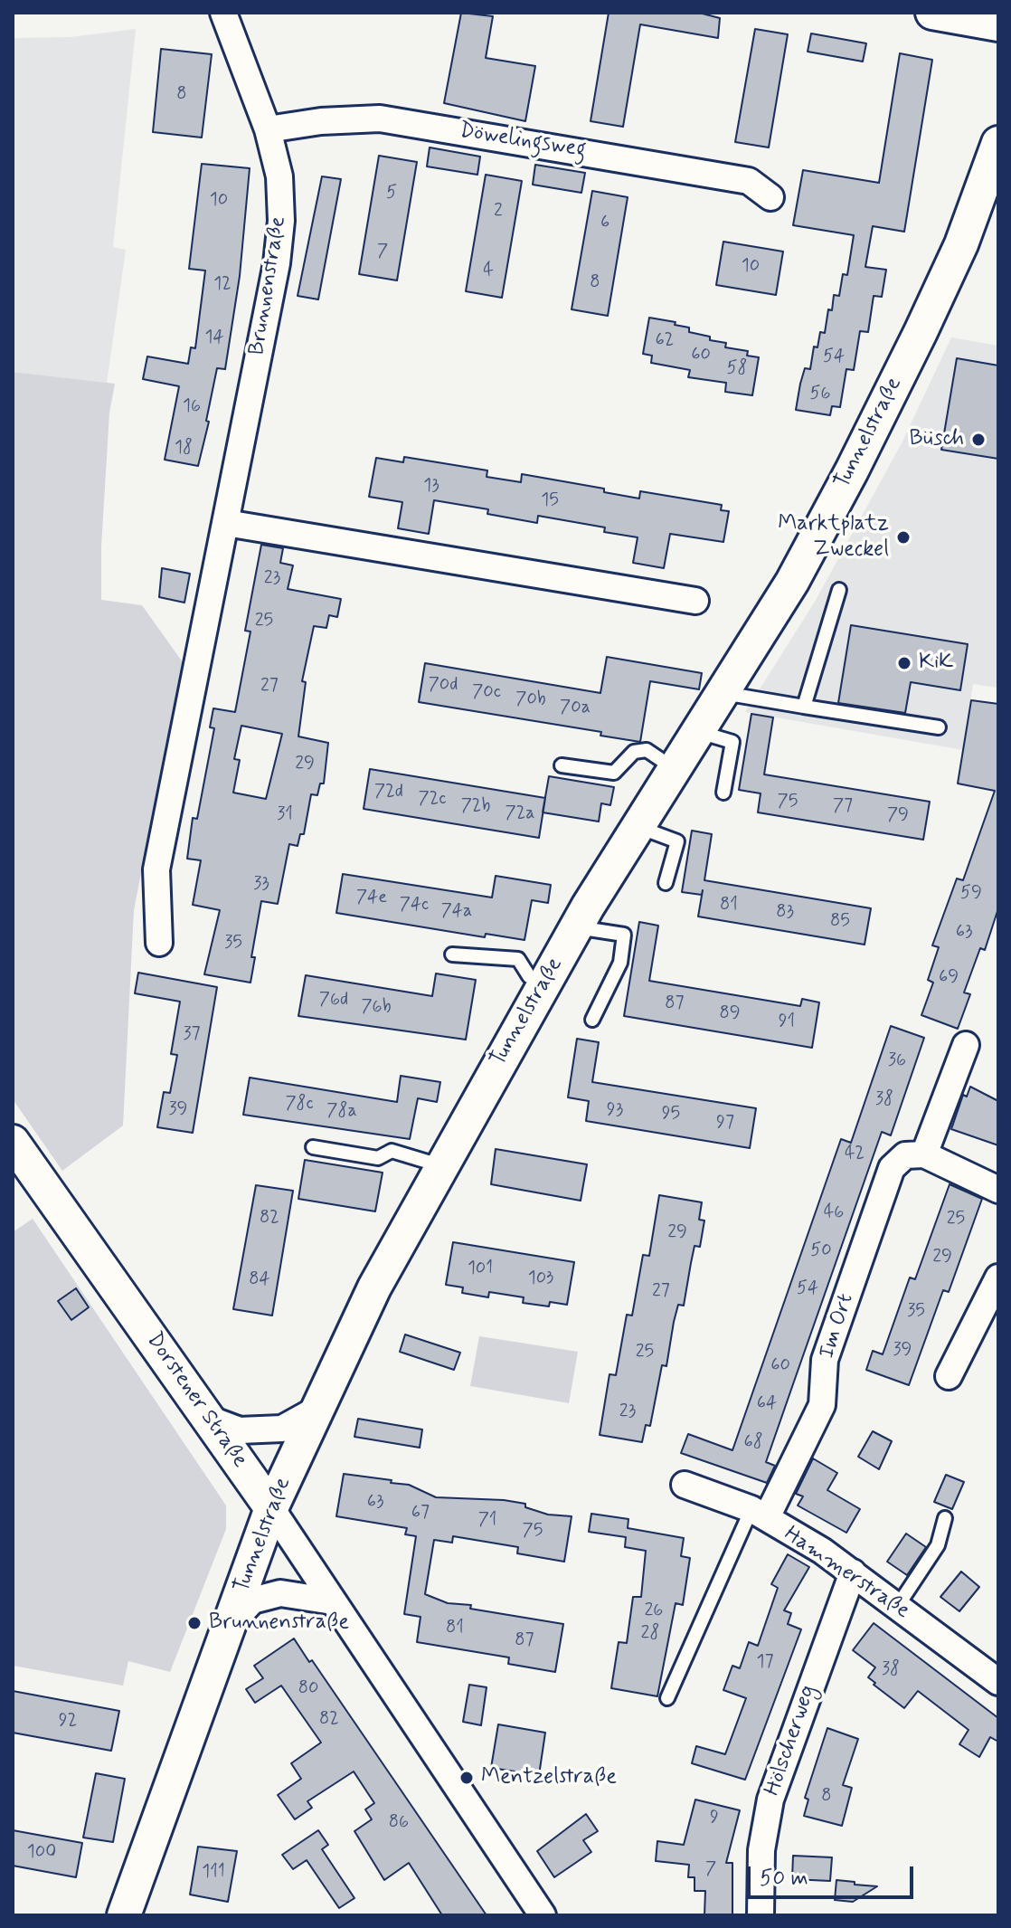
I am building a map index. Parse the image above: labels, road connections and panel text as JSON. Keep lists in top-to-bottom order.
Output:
{
  "streets": {
    "street": [
      "Döwelingsweg",
      "Brunnenstraße",
      "Tunnelstraße",
      "Im Ort",
      "Dorstener Straße",
      "Hammerstraße",
      "Hölscherweg"
    ]
  },
  "crossings": [
    ["Döwelingsweg", "Brunnenstraße"],
    ["Tunnelstraße", "Dorstener Straße"],
    ["Im Ort", "Hammerstraße"],
    ["Hammerstraße", "Hölscherweg"]
  ],
  "places": [
    "Büsch",
    "Marktplatz Zweckel",
    "KiK",
    "Brunnenstraße",
    "Mentzelstraße"
  ],
  "house_numbers": [
    "8",
    "5",
    "10",
    "2",
    "6",
    "7",
    "10",
    "4",
    "8",
    "12",
    "14",
    "62",
    "60",
    "54",
    "58",
    "56",
    "16",
    "18",
    "13",
    "15",
    "23",
    "25",
    "70d",
    "27",
    "70c",
    "70b",
    "70a",
    "29",
    "72d",
    "72c",
    "75",
    "72b",
    "77",
    "72a",
    "31",
    "79",
    "33",
    "59",
    "74e",
    "74c",
    "81",
    "74a",
    "83",
    "85",
    "63",
    "35",
    "69",
    "76d",
    "87",
    "76b",
    "89",
    "91",
    "37",
    "36",
    "38",
    "78c",
    "39",
    "93",
    "78a",
    "95",
    "97",
    "42",
    "46",
    "82",
    "25",
    "29",
    "50",
    "29",
    "101",
    "103",
    "84",
    "54",
    "27",
    "35",
    "39",
    "25",
    "60",
    "64",
    "23",
    "68",
    "63",
    "67",
    "71",
    "75",
    "26",
    "81",
    "28",
    "87",
    "17",
    "38",
    "80",
    "82",
    "92",
    "8",
    "9",
    "86",
    "100",
    "7",
    "111"
  ],
  "scale_bar": "50 m"
}
